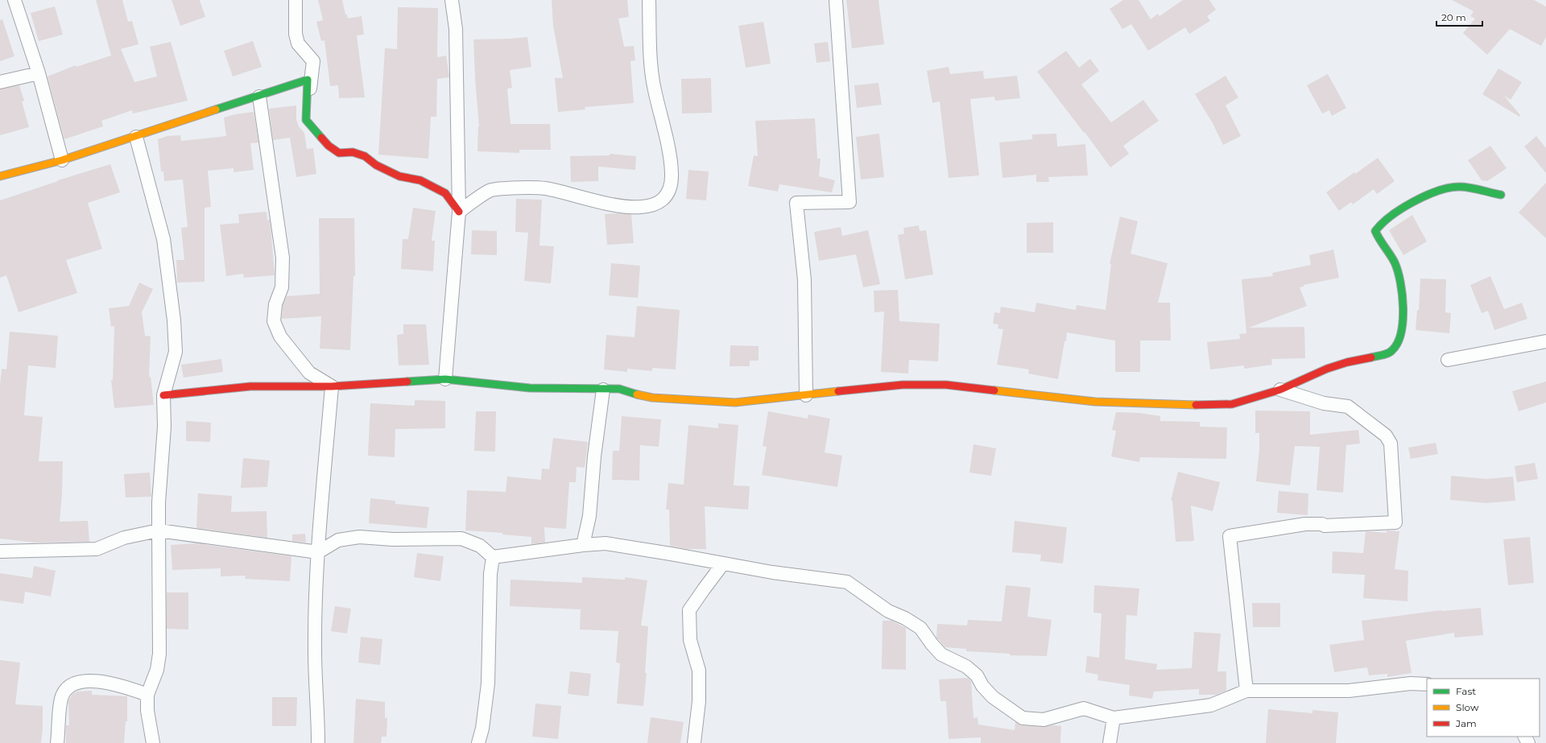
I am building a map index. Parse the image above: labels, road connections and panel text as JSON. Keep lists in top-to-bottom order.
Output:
{
  "legend": ["Fast", "Slow", "Jam"],
  "scale_bar": "20 m"
}
